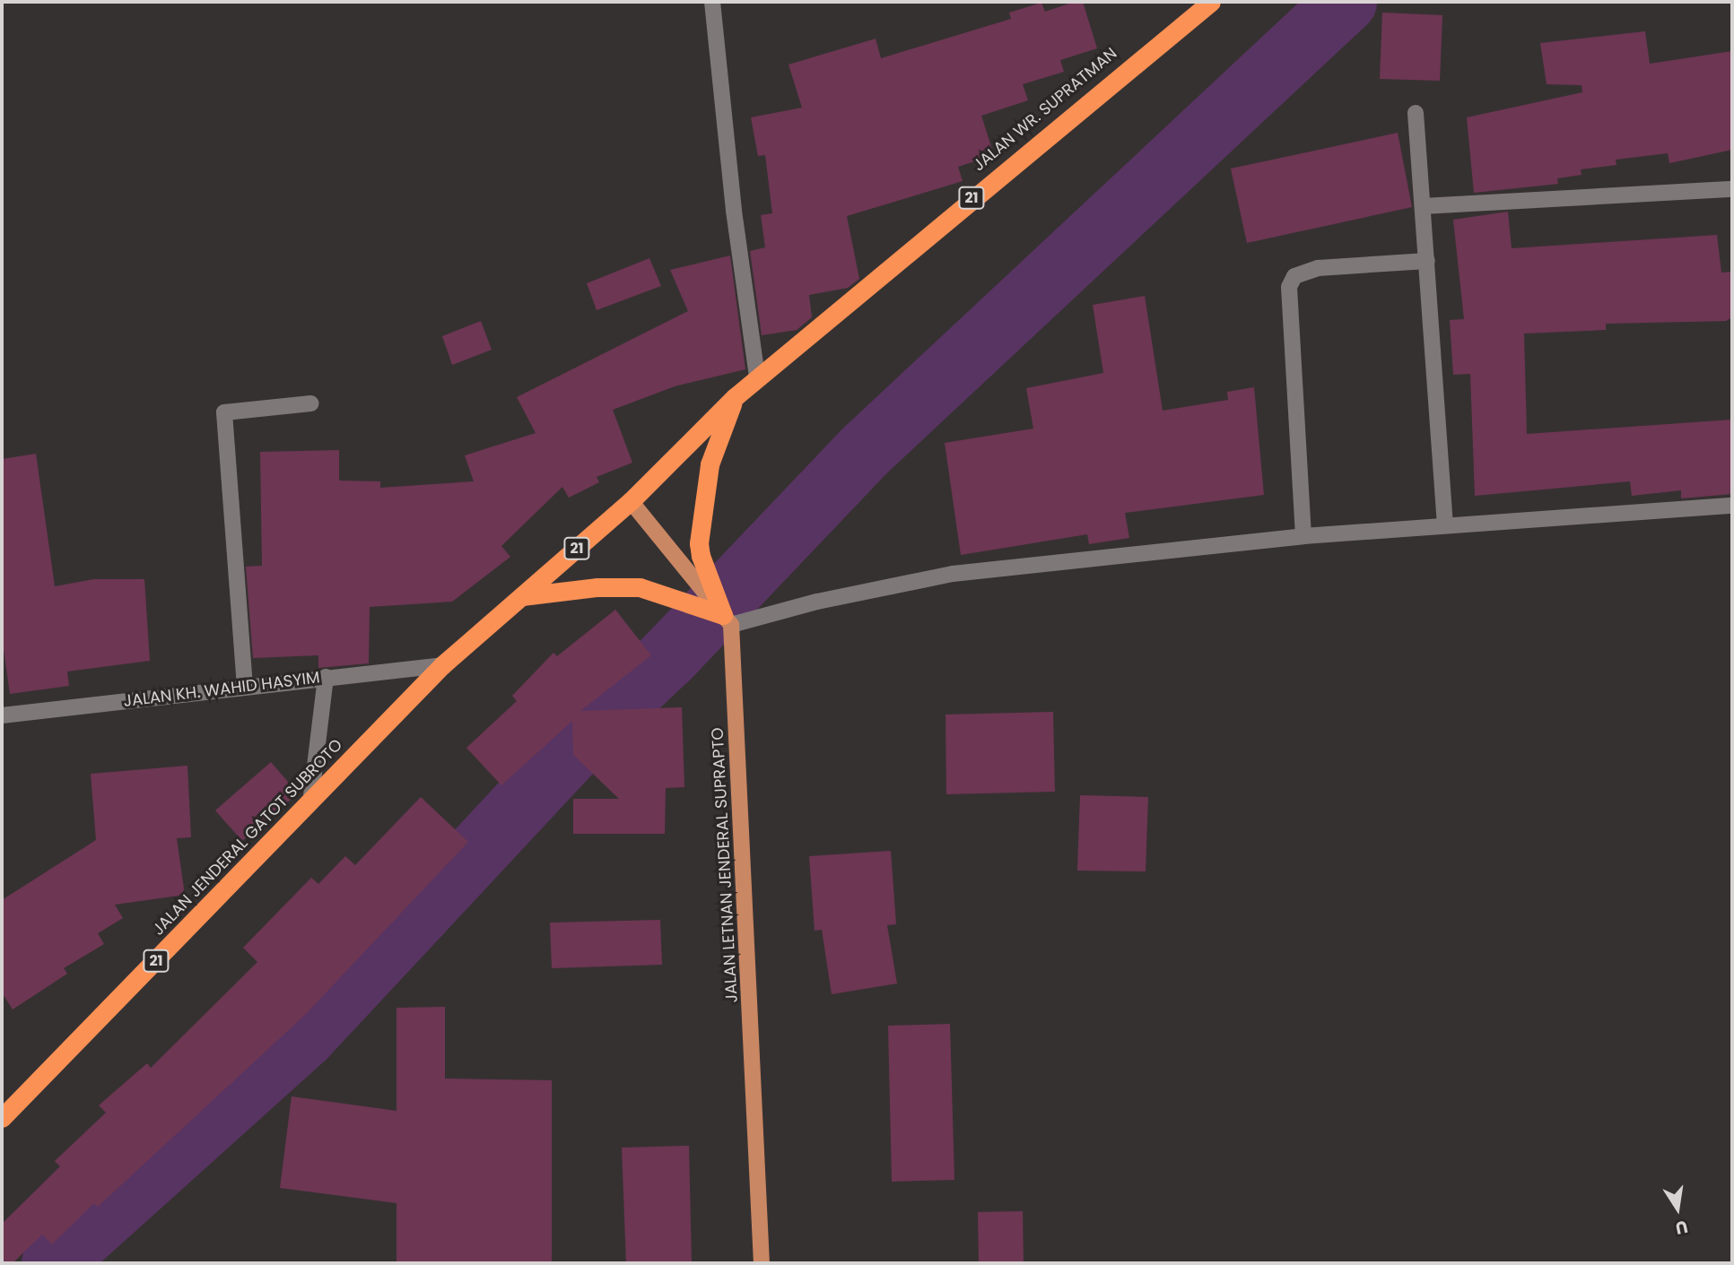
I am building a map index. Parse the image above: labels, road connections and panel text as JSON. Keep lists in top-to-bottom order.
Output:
{
  "streets": {
    "highway": ["JALAN WR. SUPRATMAN", "21", "JALAN JENDERAL GATOT SUBROTO"],
    "main road": ["JALAN LETNAN JENDERAL SUPRAPTO"],
    "street": ["JALAN KH. WAHID HASYIM"]
  },
  "crossings": [
    ["JALAN WR. SUPRATMAN", "21"],
    ["21", "JALAN KH. WAHID HASYIM"],
    ["21", "JALAN JENDERAL GATOT SUBROTO"],
    ["JALAN KH. WAHID HASYIM", "JALAN JENDERAL GATOT SUBROTO"]
  ],
  "north": "bottom"
}
